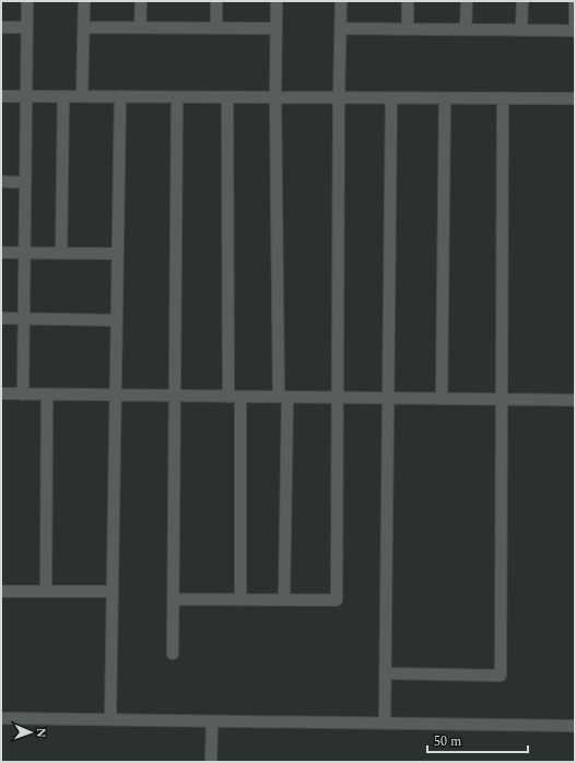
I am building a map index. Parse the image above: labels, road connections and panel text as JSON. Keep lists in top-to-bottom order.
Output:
{
  "scale_bar": "50 m",
  "north": "right"
}
